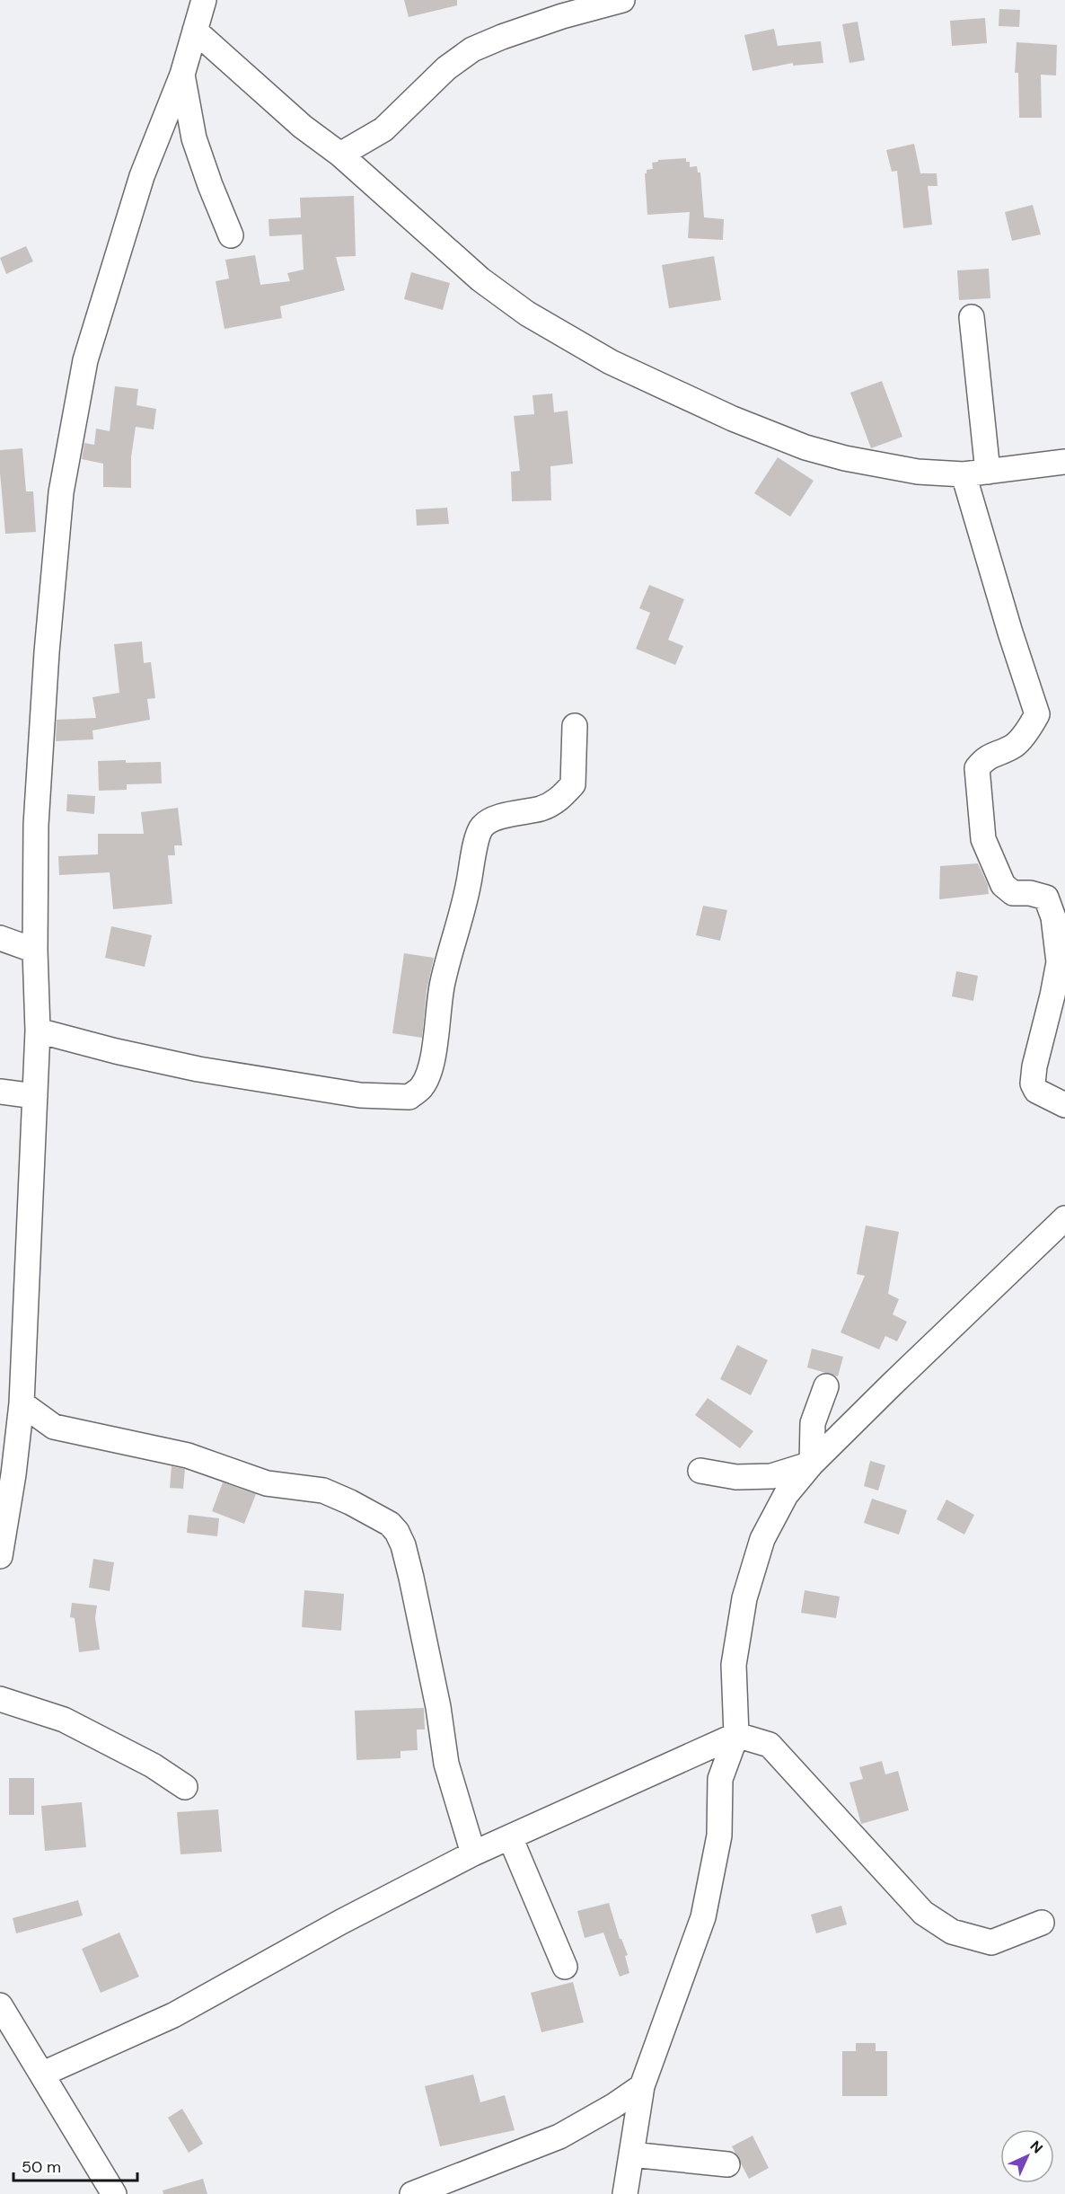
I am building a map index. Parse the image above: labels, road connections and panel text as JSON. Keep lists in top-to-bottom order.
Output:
{
  "scale_bar": "50 m",
  "north": "top right"
}
